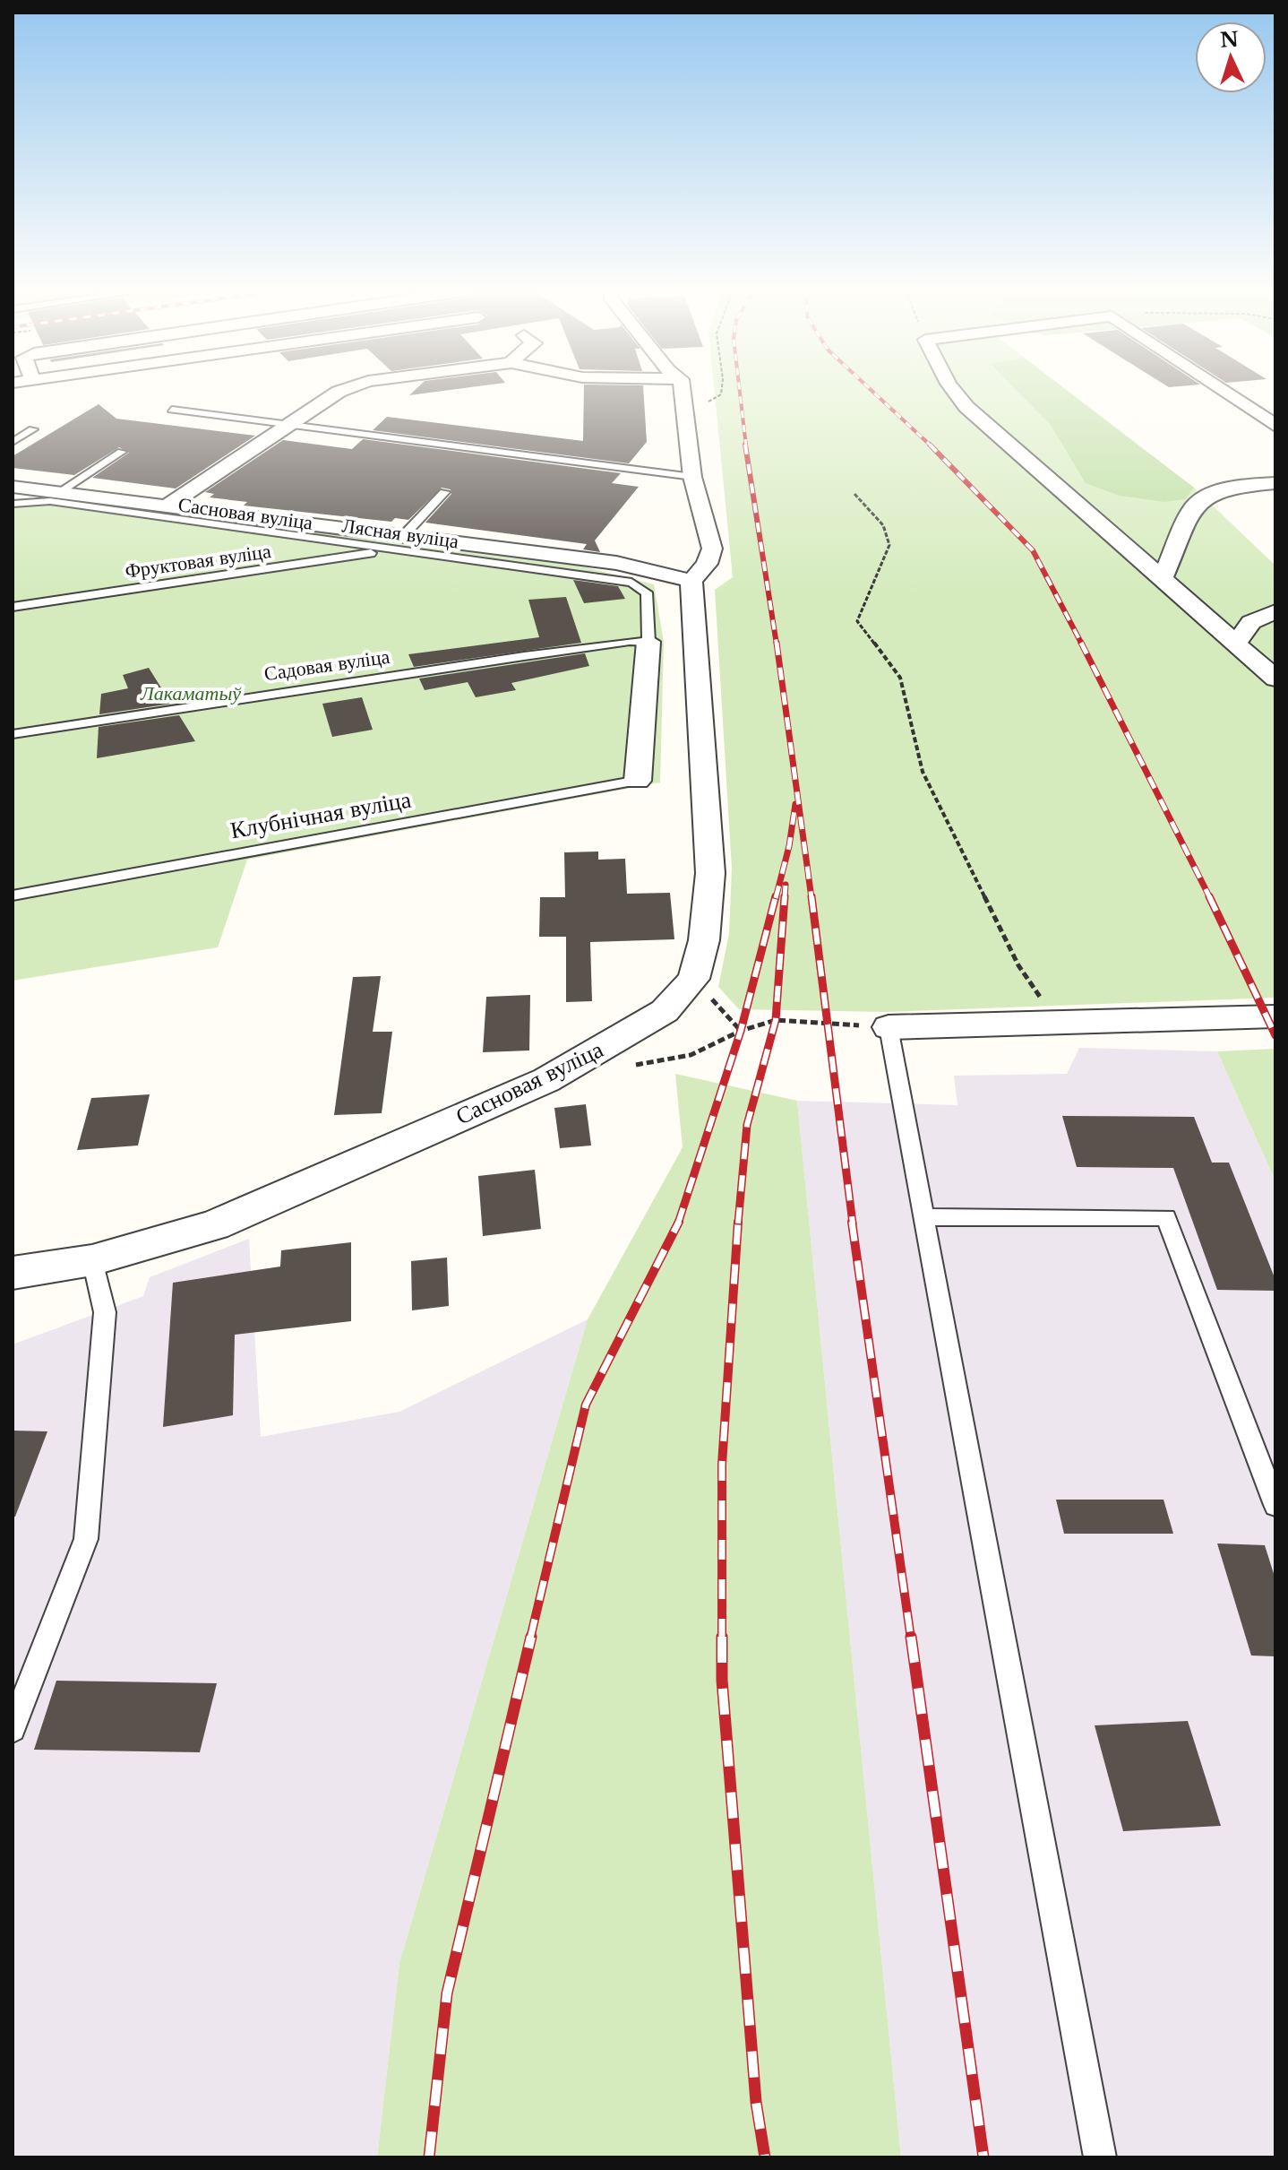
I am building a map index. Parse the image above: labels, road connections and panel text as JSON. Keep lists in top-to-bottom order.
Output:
{
  "streets": {
    "street": ["Сасновая вуліца"],
    "lane": [
      "Лясная вуліца",
      "Фруктовая вуліца",
      "Садовая вуліца",
      "Клубнічная вуліца"
    ]
  },
  "crossings": [
    ["Сасновая вуліца", "Лясная вуліца"],
    ["Сасновая вуліца", "Фруктовая вуліца"],
    ["Лясная вуліца", "Фруктовая вуліца"],
    ["Лясная вуліца", "Садовая вуліца"]
  ],
  "parks": ["Лакаматыў"],
  "north": "top"
}
